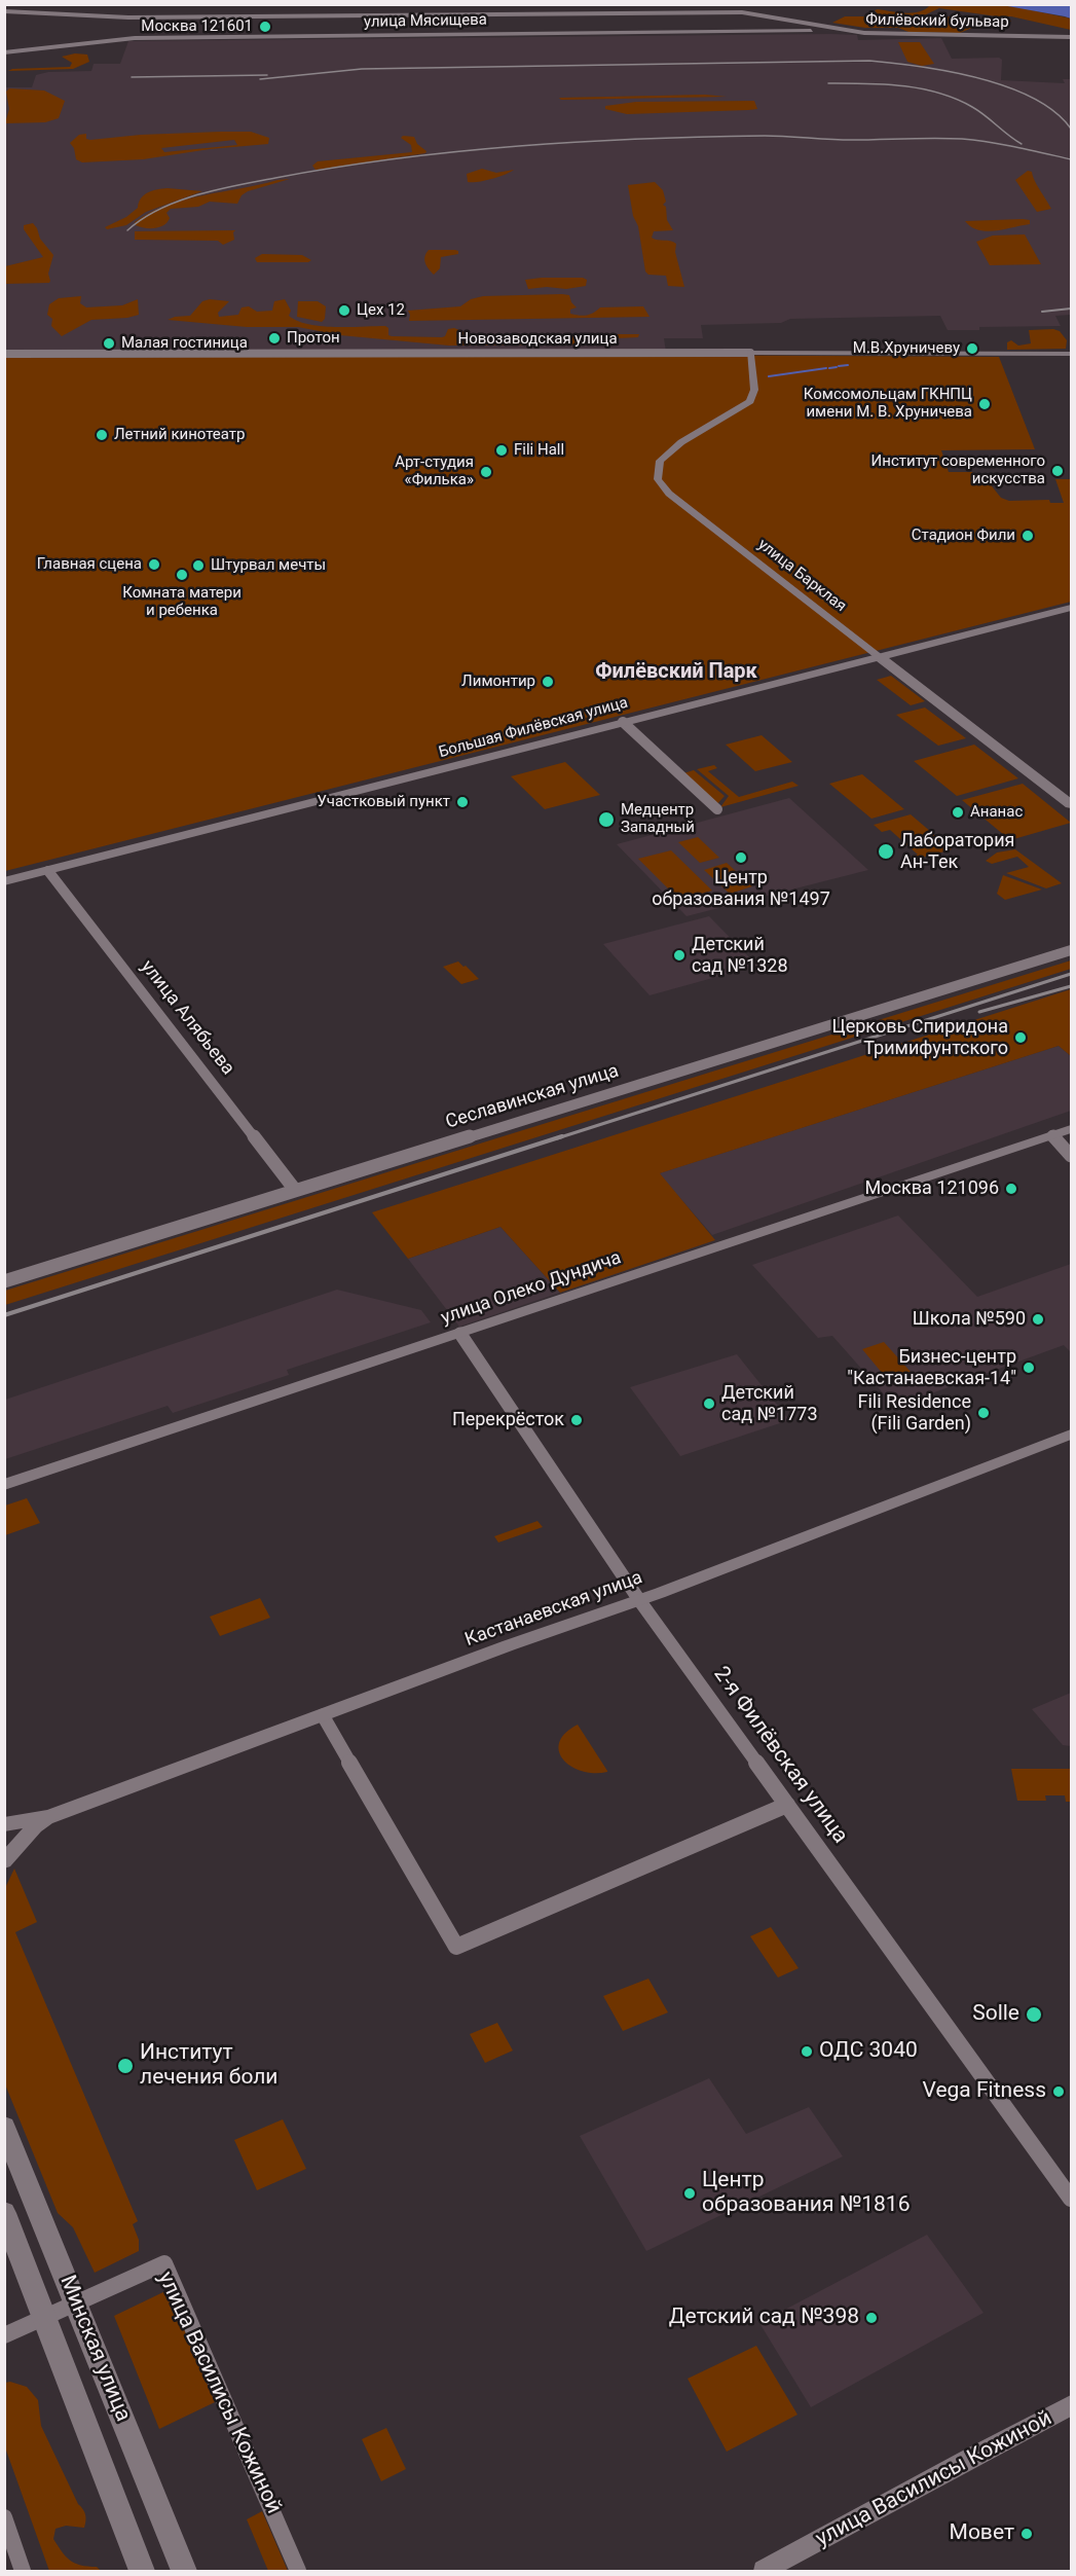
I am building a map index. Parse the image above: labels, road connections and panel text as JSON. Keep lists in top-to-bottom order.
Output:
{
  "streets": {
    "main road": ["улица Барклая", "Большая Филёвская улица", "Минская улица"],
    "street": [
      "улица Мясищева",
      "Филёвский бульвар",
      "Новозаводская улица",
      "улица Алябьева",
      "Сеславинская улица",
      "улица Олеко Дундича",
      "Кастанаевская улица",
      "2-я Филёвская улица",
      "улица Василисы Кожиной"
    ]
  },
  "crossings": [
    ["улица Мясищева", "Филёвский бульвар"],
    ["Новозаводская улица", "улица Барклая"],
    ["улица Барклая", "Большая Филёвская улица"],
    ["Большая Филёвская улица", "улица Алябьева"],
    ["улица Алябьева", "Сеславинская улица"],
    ["улица Олеко Дундича", "2-я Филёвская улица"],
    ["Кастанаевская улица", "2-я Филёвская улица"],
    ["Минская улица", "улица Василисы Кожиной"]
  ],
  "districts": ["Филёвский Парк"],
  "places": [
    "Москва 121601",
    "Цех 12",
    "Протон",
    "Малая гостиница",
    "М.В.Хруничеву",
    "Комсомольцам ГКНПЦ имени М. В. Хруничева",
    "Летний кинотеатр",
    "Fili Hall",
    "Институт современного искусства",
    "Арт-студия «Филька»",
    "Стадион Фили",
    "Главная сцена",
    "Штурвал мечты",
    "Комната матери и ребенка",
    "Лимонтир",
    "Участковый пункт",
    "Ананас",
    "Медцентр Западный",
    "Лаборатория Ан-Тек",
    "Центр образования №1497",
    "Детский сад №1328",
    "Церковь Спиридона Тримифунтского",
    "Москва 121096",
    "Школа №590",
    "Бизнес-центр \"Кастанаевская-14\"",
    "Детский сад №1773",
    "Fili Residence (Fili Garden)",
    "Перекрёсток",
    "Solle",
    "ОДС 3040",
    "Институт лечения боли",
    "Vega Fitness",
    "Центр образования №1816",
    "Детский сад №398",
    "Мовет"
  ]
}
